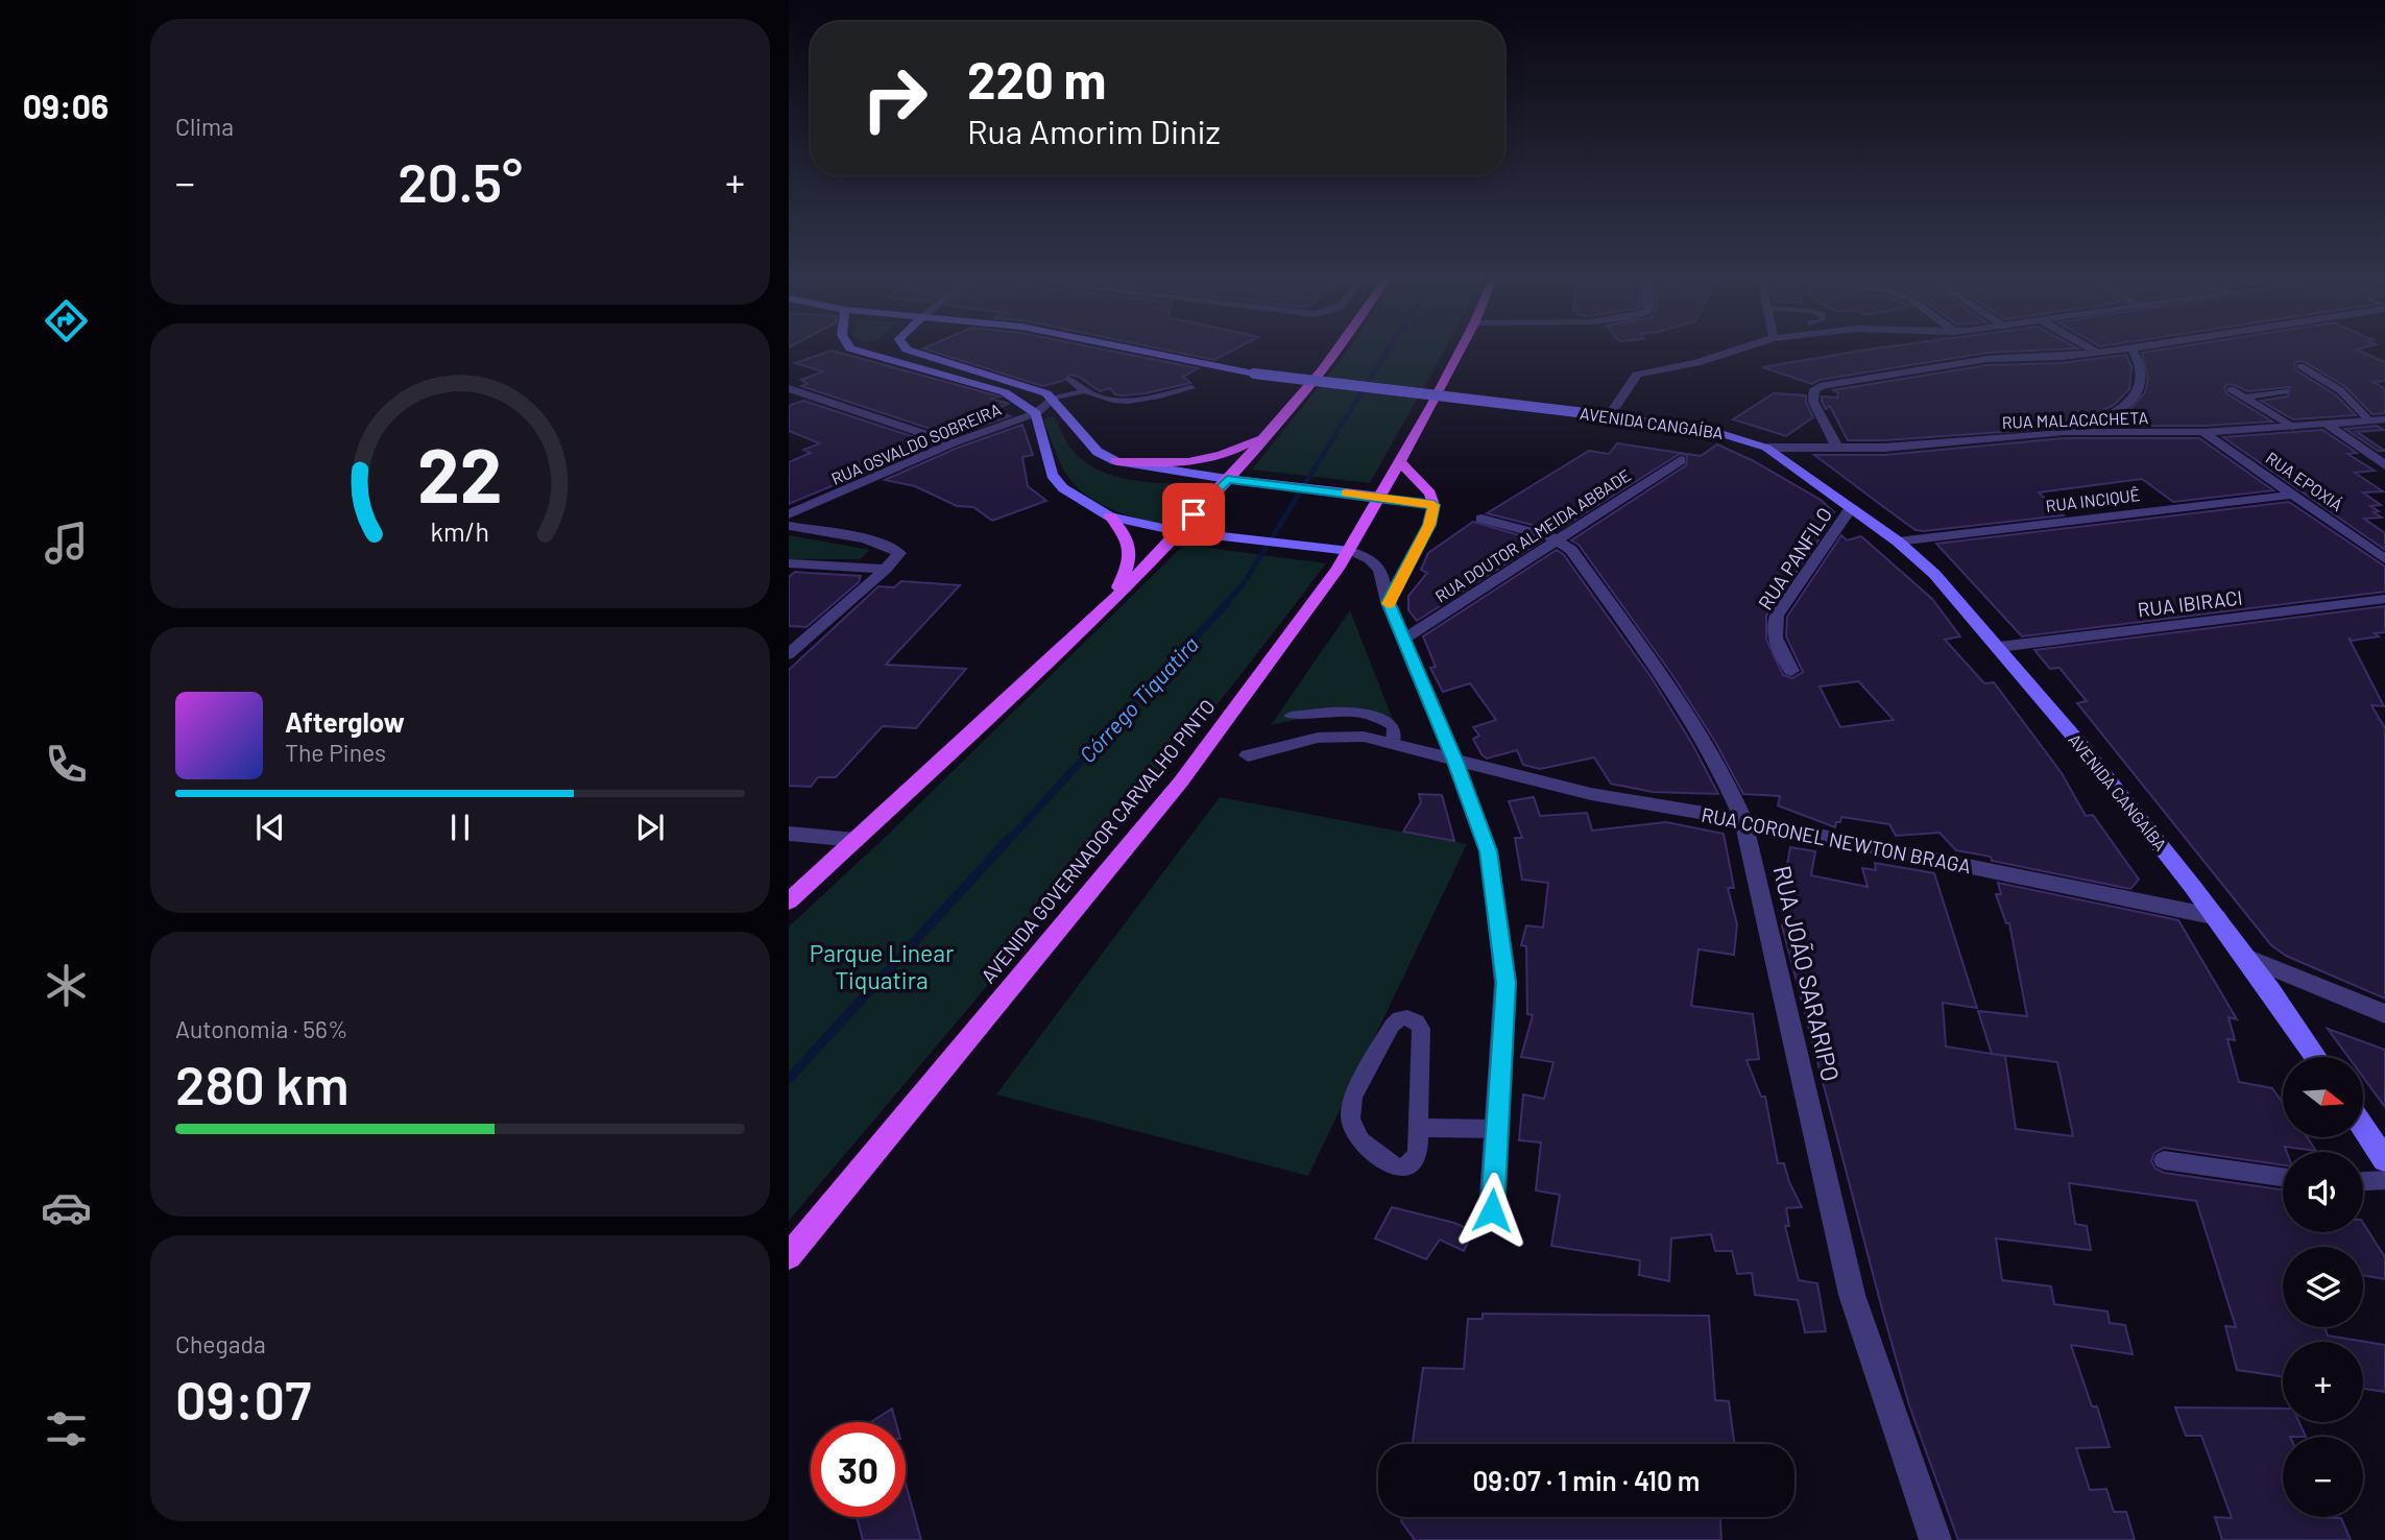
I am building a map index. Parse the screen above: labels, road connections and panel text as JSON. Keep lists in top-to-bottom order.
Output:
{
  "streets": {
    "main road": ["AVENIDA CANGAÍBA", "AVENIDA GOVERNADOR CARVALHO PINTO"],
    "street": [
      "RUA MALACACHETA",
      "RUA OSVALDO SOBREIRA",
      "RUA EPOXIÁ",
      "RUA INCIQUÊ",
      "RUA DOUTOR ALMEIDA ABBADE",
      "RUA PANFILO",
      "RUA IBIRACI",
      "RUA CORONEL NEWTON BRAGA",
      "RUA JOÃO SARARIPO"
    ]
  },
  "crossings": [
    ["RUA MALACACHETA", "AVENIDA CANGAÍBA"],
    ["RUA MALACACHETA", "RUA EPOXIÁ"],
    ["AVENIDA CANGAÍBA", "RUA INCIQUÊ"],
    ["AVENIDA CANGAÍBA", "RUA PANFILO"],
    ["AVENIDA CANGAÍBA", "RUA IBIRACI"],
    ["AVENIDA CANGAÍBA", "RUA CORONEL NEWTON BRAGA"],
    ["RUA EPOXIÁ", "RUA INCIQUÊ"],
    ["RUA DOUTOR ALMEIDA ABBADE", "RUA JOÃO SARARIPO"],
    ["RUA CORONEL NEWTON BRAGA", "RUA JOÃO SARARIPO"]
  ],
  "water": ["Córrego Tiquatira"],
  "parks": ["Parque Linear Tiquatira"],
  "north": "right",
  "page": {
    "tabs": "09:06",
    "tile": [
      "Clima",
      ["Autonomia · 56%", "280 km"],
      ["Chegada", "09:07"]
    ],
    "turn": ["220 m", "Rua Amorim Diniz"],
    "heat": ["−", "20.5°", "+"],
    "song": ["Afterglow", "The Pines"],
    "map_buttons": ["+", "−"],
    "limit": "30",
    "trip": "09:07 · 1 min · 410 m",
    "gauge": ["22", "km/h"]
  }
}
